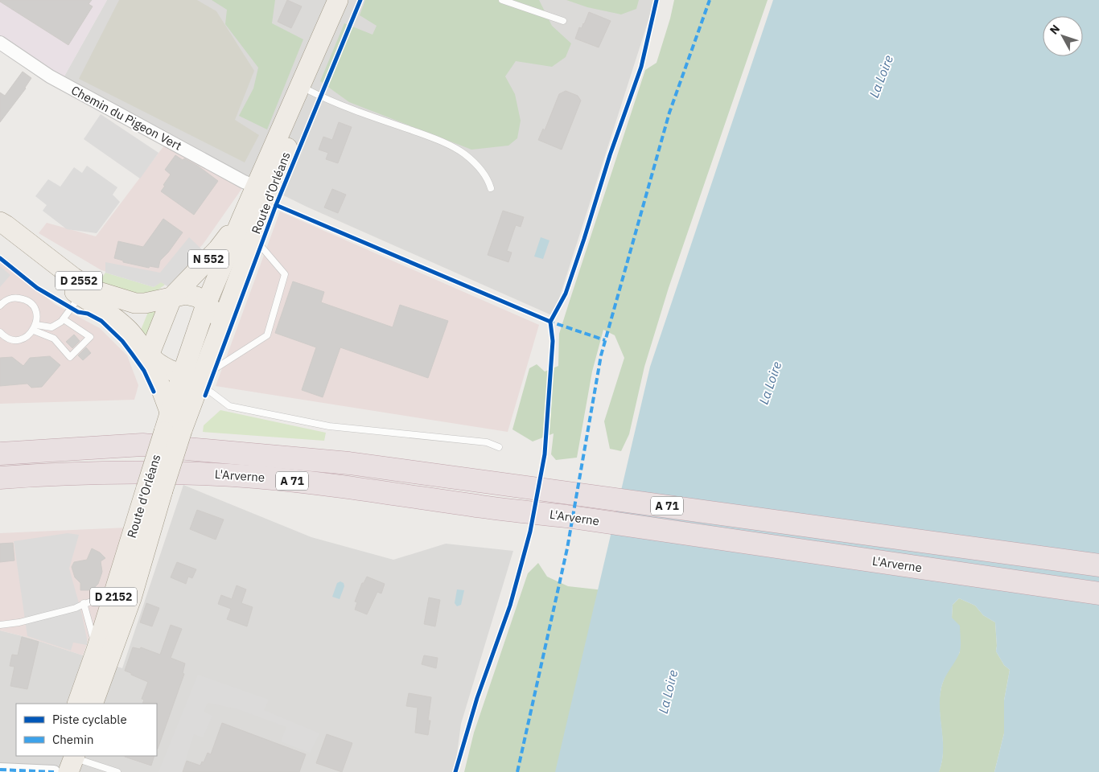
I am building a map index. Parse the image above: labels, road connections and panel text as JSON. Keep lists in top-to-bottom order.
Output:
{
  "streets": {
    "highway": ["L'Arverne", "A 71"],
    "main road": [
      "Route d'Orléans",
      "N 552",
      "D 2552",
      "D 2152"
    ],
    "street": ["Chemin du Pigeon Vert"]
  },
  "crossings": [
    ["Chemin du Pigeon Vert", "Route d'Orléans"],
    ["Route d'Orléans", "N 552"],
    ["N 552", "D 2552"]
  ],
  "water": ["La Loire"],
  "legend": ["Piste cyclable", "Chemin"],
  "north": "top left"
}
